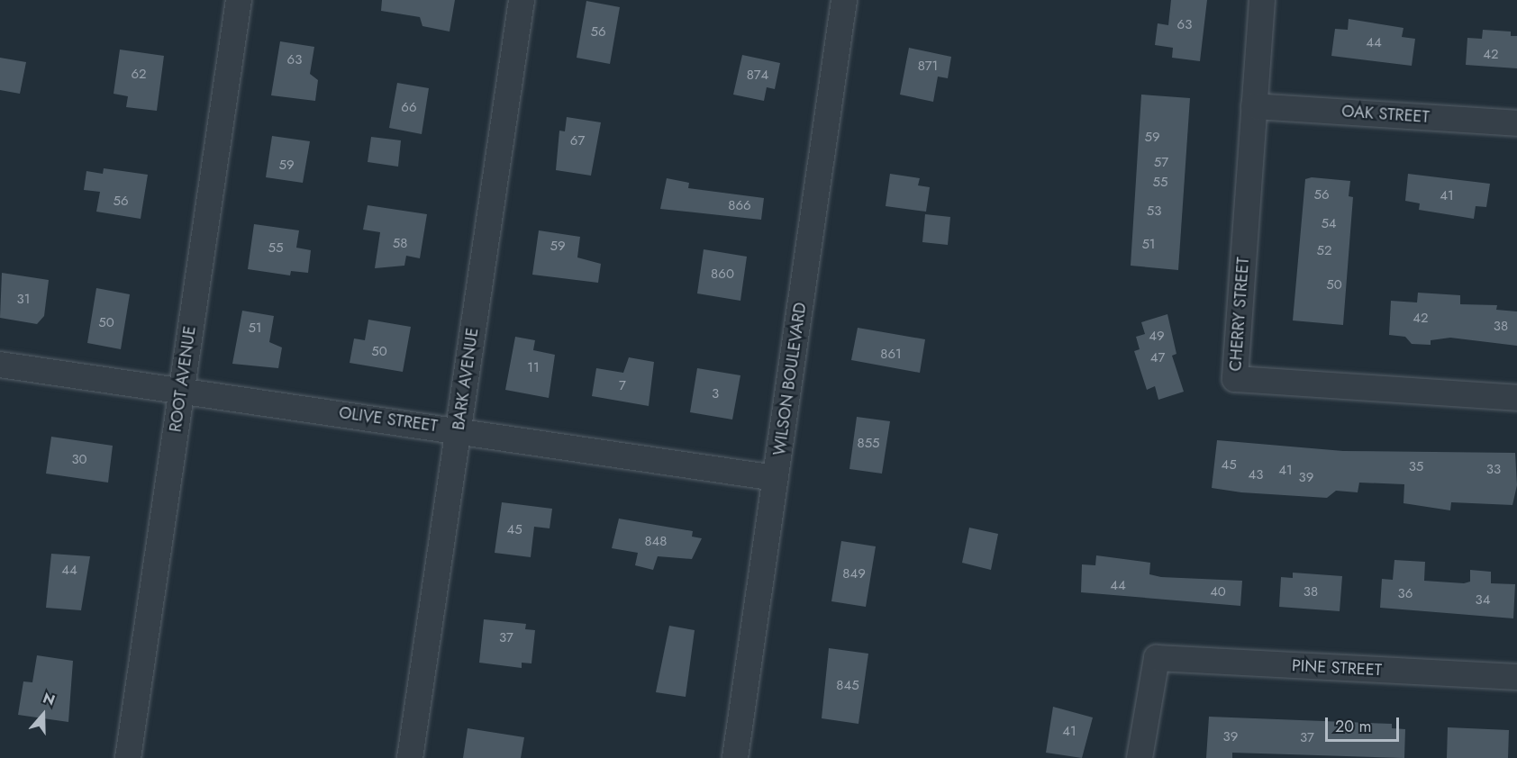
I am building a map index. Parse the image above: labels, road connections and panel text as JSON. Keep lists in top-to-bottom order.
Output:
{
  "streets": {
    "street": [
      "OAK STREET",
      "CHERRY STREET",
      "ROOT AVENUE",
      "BARK AVENUE",
      "WILSON BOULEVARD",
      "OLIVE STREET",
      "PINE STREET"
    ]
  },
  "crossings": [
    ["OAK STREET", "CHERRY STREET"],
    ["ROOT AVENUE", "OLIVE STREET"],
    ["BARK AVENUE", "OLIVE STREET"],
    ["WILSON BOULEVARD", "OLIVE STREET"]
  ],
  "house_numbers": [
    "63",
    "56",
    "44",
    "42",
    "63",
    "871",
    "62",
    "874",
    "66",
    "59",
    "67",
    "57",
    "59",
    "55",
    "56",
    "41",
    "56",
    "866",
    "53",
    "54",
    "58",
    "51",
    "59",
    "55",
    "52",
    "860",
    "50",
    "31",
    "42",
    "50",
    "38",
    "51",
    "49",
    "50",
    "861",
    "47",
    "11",
    "7",
    "3",
    "855",
    "30",
    "45",
    "35",
    "33",
    "41",
    "43",
    "39",
    "45",
    "848",
    "44",
    "849",
    "44",
    "40",
    "38",
    "36",
    "34",
    "37",
    "845",
    "41",
    "39",
    "37"
  ],
  "scale_bar": "20 m",
  "north": "top"
}
